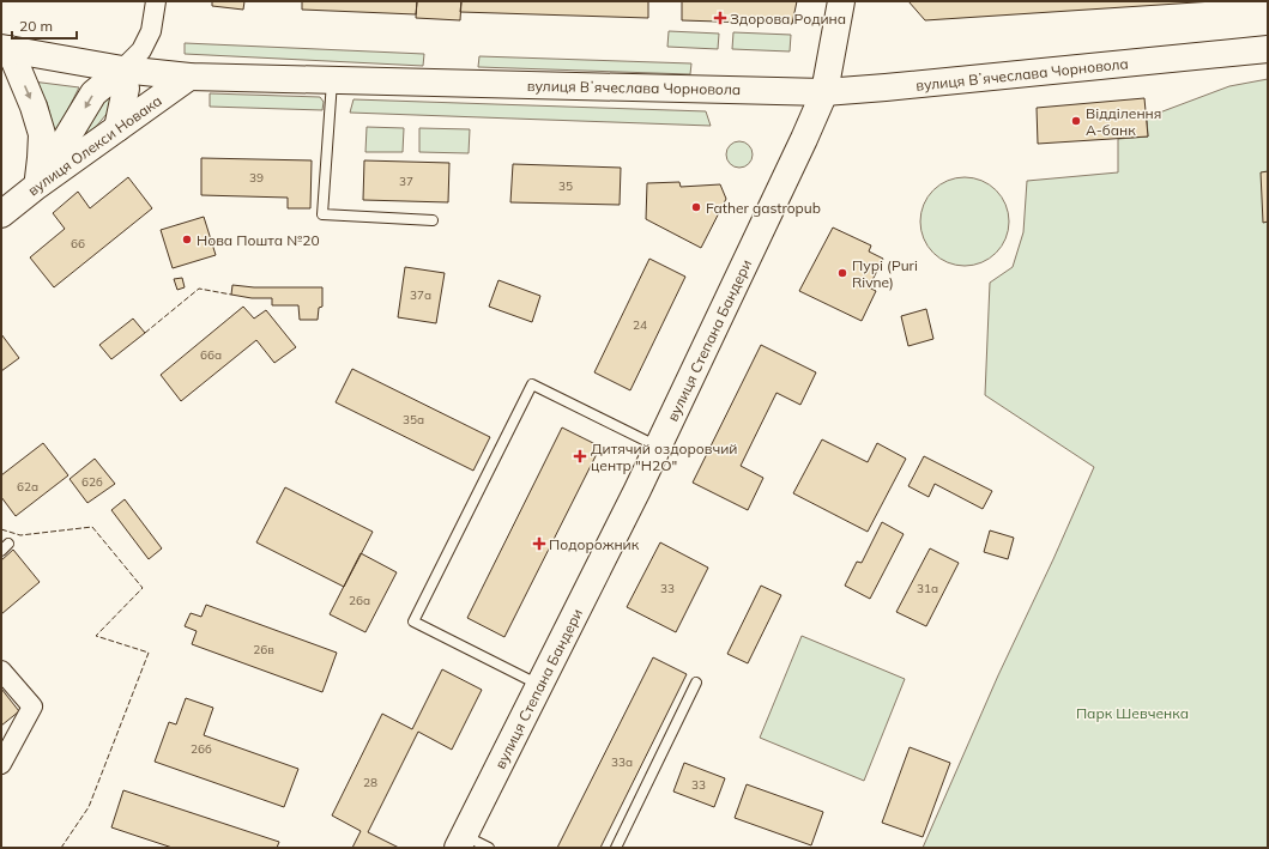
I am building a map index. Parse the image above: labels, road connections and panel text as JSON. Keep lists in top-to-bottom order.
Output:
{
  "streets": {
    "main road": ["вулиця Вʼячеслава Чорновола", "вулиця Олекси Новака", "вулиця Степана Бандери"]
  },
  "crossings": [
    ["вулиця Вʼячеслава Чорновола", "вулиця Олекси Новака"],
    ["вулиця Вʼячеслава Чорновола", "вулиця Степана Бандери"]
  ],
  "parks": ["Парк Шевченка"],
  "places": {
    "health": ["Здорова Родина", "Дитячий оздоровчий центр \"H2O\"", "Подорожник"],
    "other": [
      "Відділення А-банк",
      "Father gastropub",
      "Нова Пошта №20",
      "Пурі (Puri Rivne)"
    ]
  },
  "house_numbers": [
    "39",
    "37",
    "35",
    "66",
    "37а",
    "24",
    "66а",
    "35а",
    "62б",
    "62а",
    "33",
    "31а",
    "26а",
    "26в",
    "26б",
    "33а",
    "28",
    "33"
  ],
  "scale_bar": "20 m"
}
